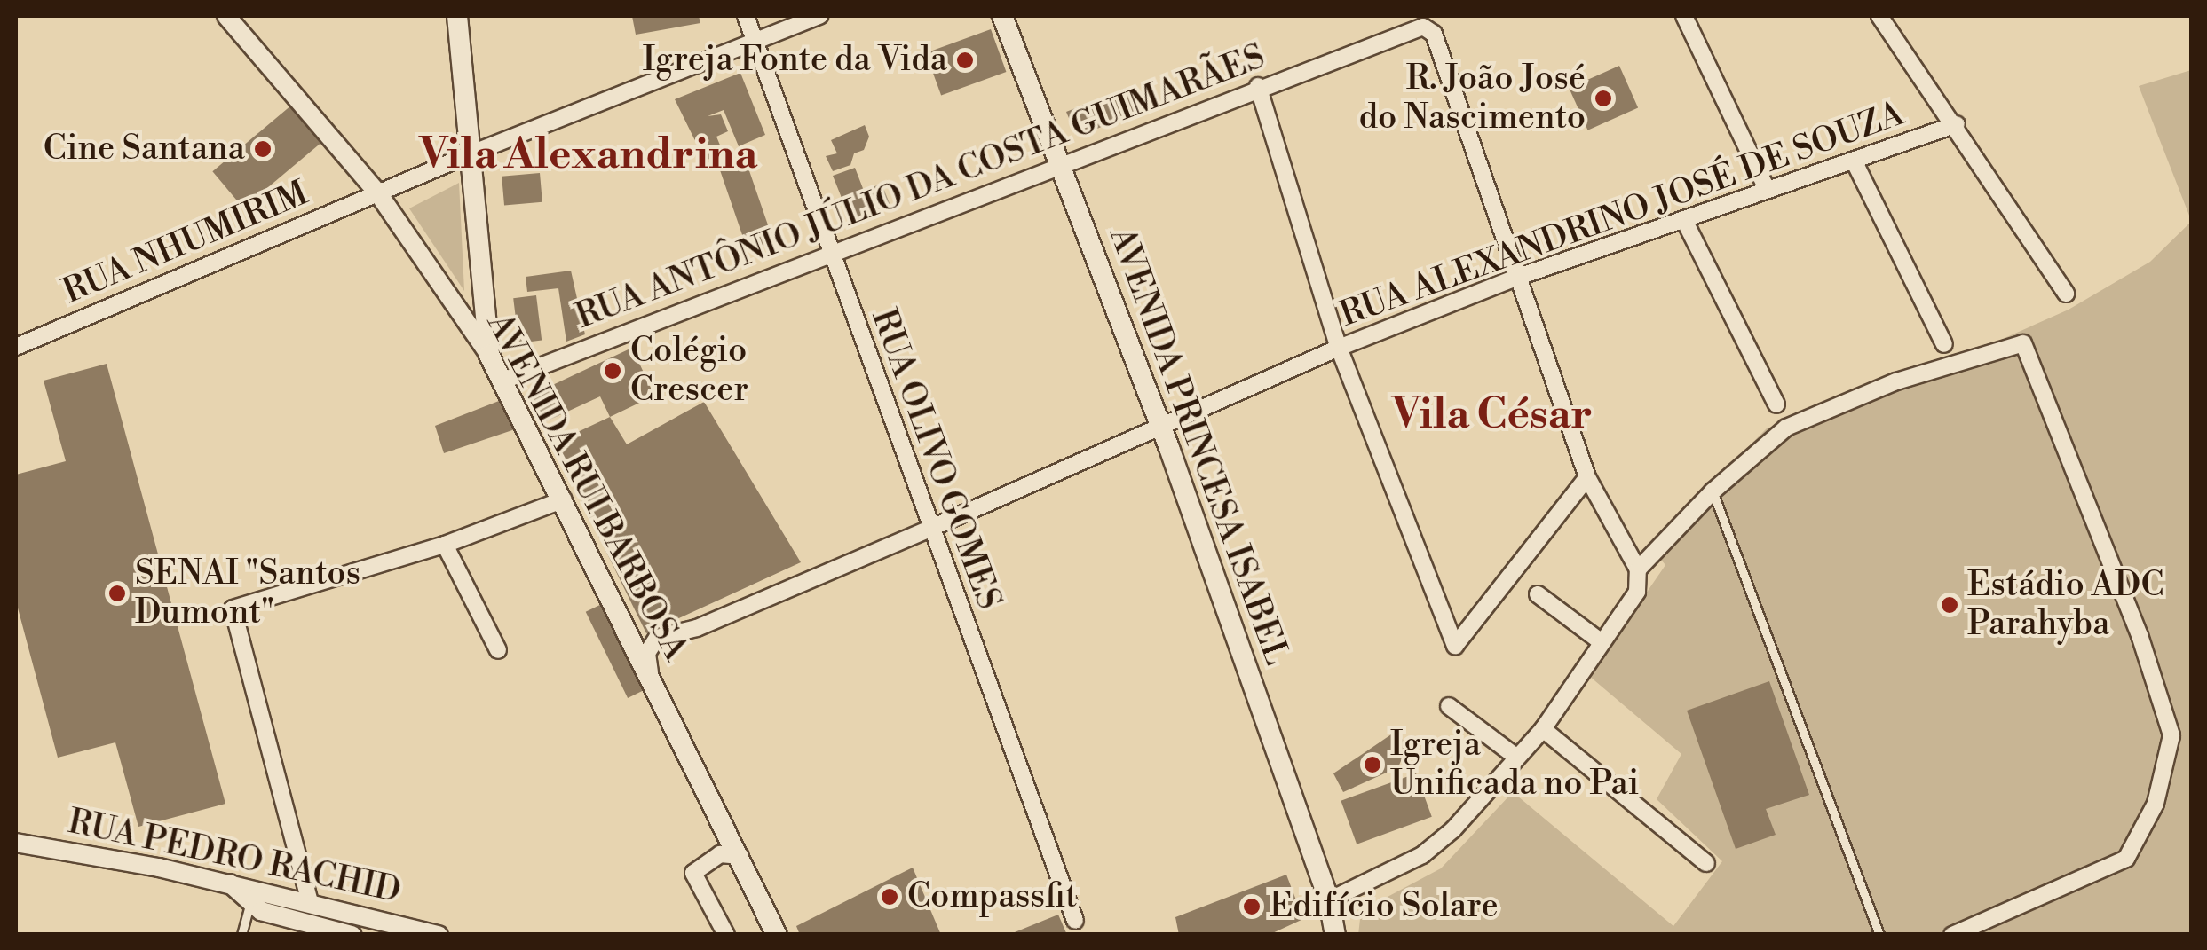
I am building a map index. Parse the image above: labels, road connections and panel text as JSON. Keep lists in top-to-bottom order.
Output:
{
  "streets": {
    "main road": ["AVENIDA PRINCESA ISABEL", "AVENIDA RUI BARBOSA"],
    "street": [
      "RUA ANTÔNIO JÚLIO DA COSTA GUIMARÃES",
      "RUA ALEXANDRINO JOSÉ DE SOUZA",
      "RUA NHUMIRIM",
      "RUA OLIVO GOMES",
      "RUA PEDRO RACHID"
    ]
  },
  "crossings": [
    ["RUA ANTÔNIO JÚLIO DA COSTA GUIMARÃES", "RUA ALEXANDRINO JOSÉ DE SOUZA"],
    ["RUA ANTÔNIO JÚLIO DA COSTA GUIMARÃES", "AVENIDA PRINCESA ISABEL"],
    ["RUA ANTÔNIO JÚLIO DA COSTA GUIMARÃES", "RUA OLIVO GOMES"],
    ["RUA ANTÔNIO JÚLIO DA COSTA GUIMARÃES", "AVENIDA RUI BARBOSA"],
    ["RUA ALEXANDRINO JOSÉ DE SOUZA", "AVENIDA PRINCESA ISABEL"],
    ["RUA ALEXANDRINO JOSÉ DE SOUZA", "RUA OLIVO GOMES"],
    ["RUA ALEXANDRINO JOSÉ DE SOUZA", "AVENIDA RUI BARBOSA"],
    ["RUA NHUMIRIM", "RUA OLIVO GOMES"],
    ["RUA NHUMIRIM", "AVENIDA RUI BARBOSA"]
  ],
  "districts": ["Vila Alexandrina", "Vila César"],
  "places": [
    "Igreja Fonte da Vida",
    "R. João José do Nascimento",
    "Cine Santana",
    "Colégio Crescer",
    "SENAI \"Santos Dumont\"",
    "Estádio ADC Parahyba",
    "Igreja Unificada no Pai",
    "Compassfit",
    "Edifício Solare"
  ]
}
